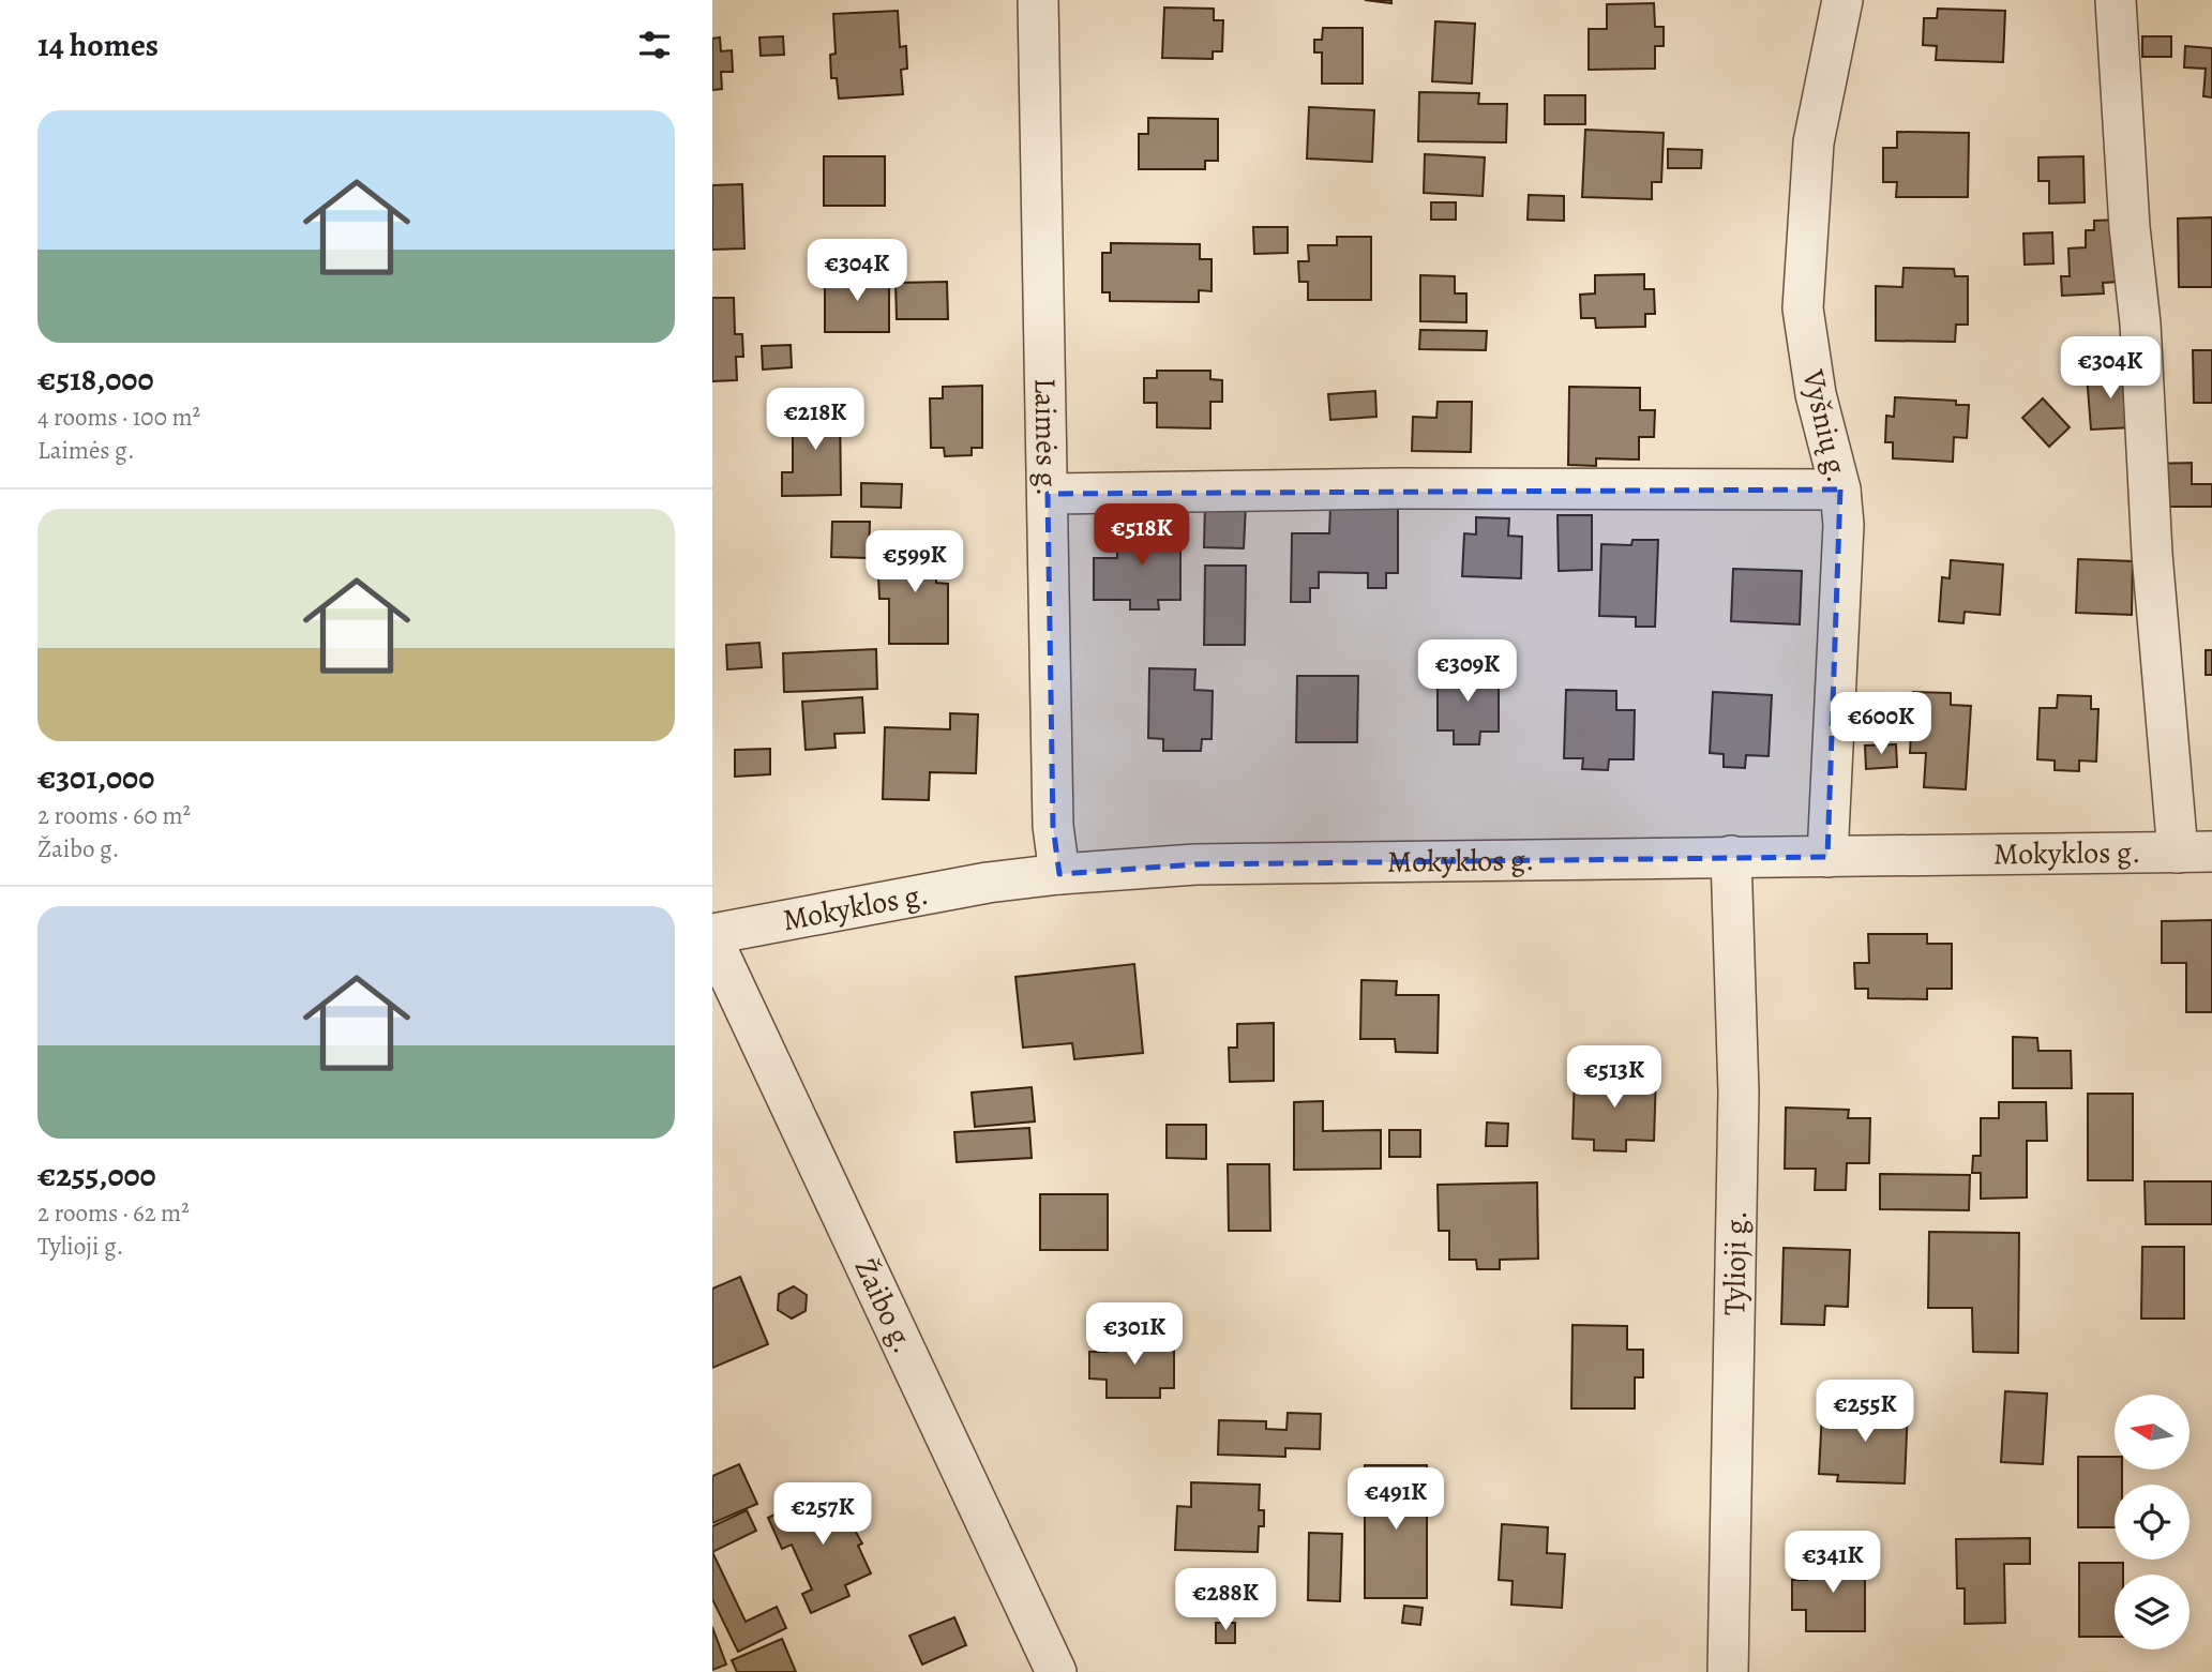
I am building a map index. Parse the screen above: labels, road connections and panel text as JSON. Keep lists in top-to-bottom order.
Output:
{
  "streets": {
    "street": [
      "Vyšnių g.",
      "Laimės g.",
      "Mokyklos g.",
      "Tylioji g.",
      "Žaibo g."
    ]
  },
  "crossings": [
    ["Vyšnių g.", "Mokyklos g."],
    ["Laimės g.", "Mokyklos g."],
    ["Mokyklos g.", "Tylioji g."]
  ],
  "north": "left",
  "page": {
    "heading": "14 homes",
    "list": [
      {
        "name": "€518,000",
        "note": "4 rooms · 100 m² · Laimės g."
      },
      {
        "name": "€301,000",
        "note": "2 rooms · 60 m² · Žaibo g."
      },
      {
        "name": "€255,000",
        "note": "2 rooms · 62 m² · Tylioji g."
      }
    ],
    "price": [
      "€304K",
      "€304K",
      "€218K",
      "€518K",
      "€599K",
      "€309K",
      "€600K",
      "€513K",
      "€301K",
      "€255K",
      "€491K",
      "€257K",
      "€341K",
      "€288K"
    ]
  }
}
